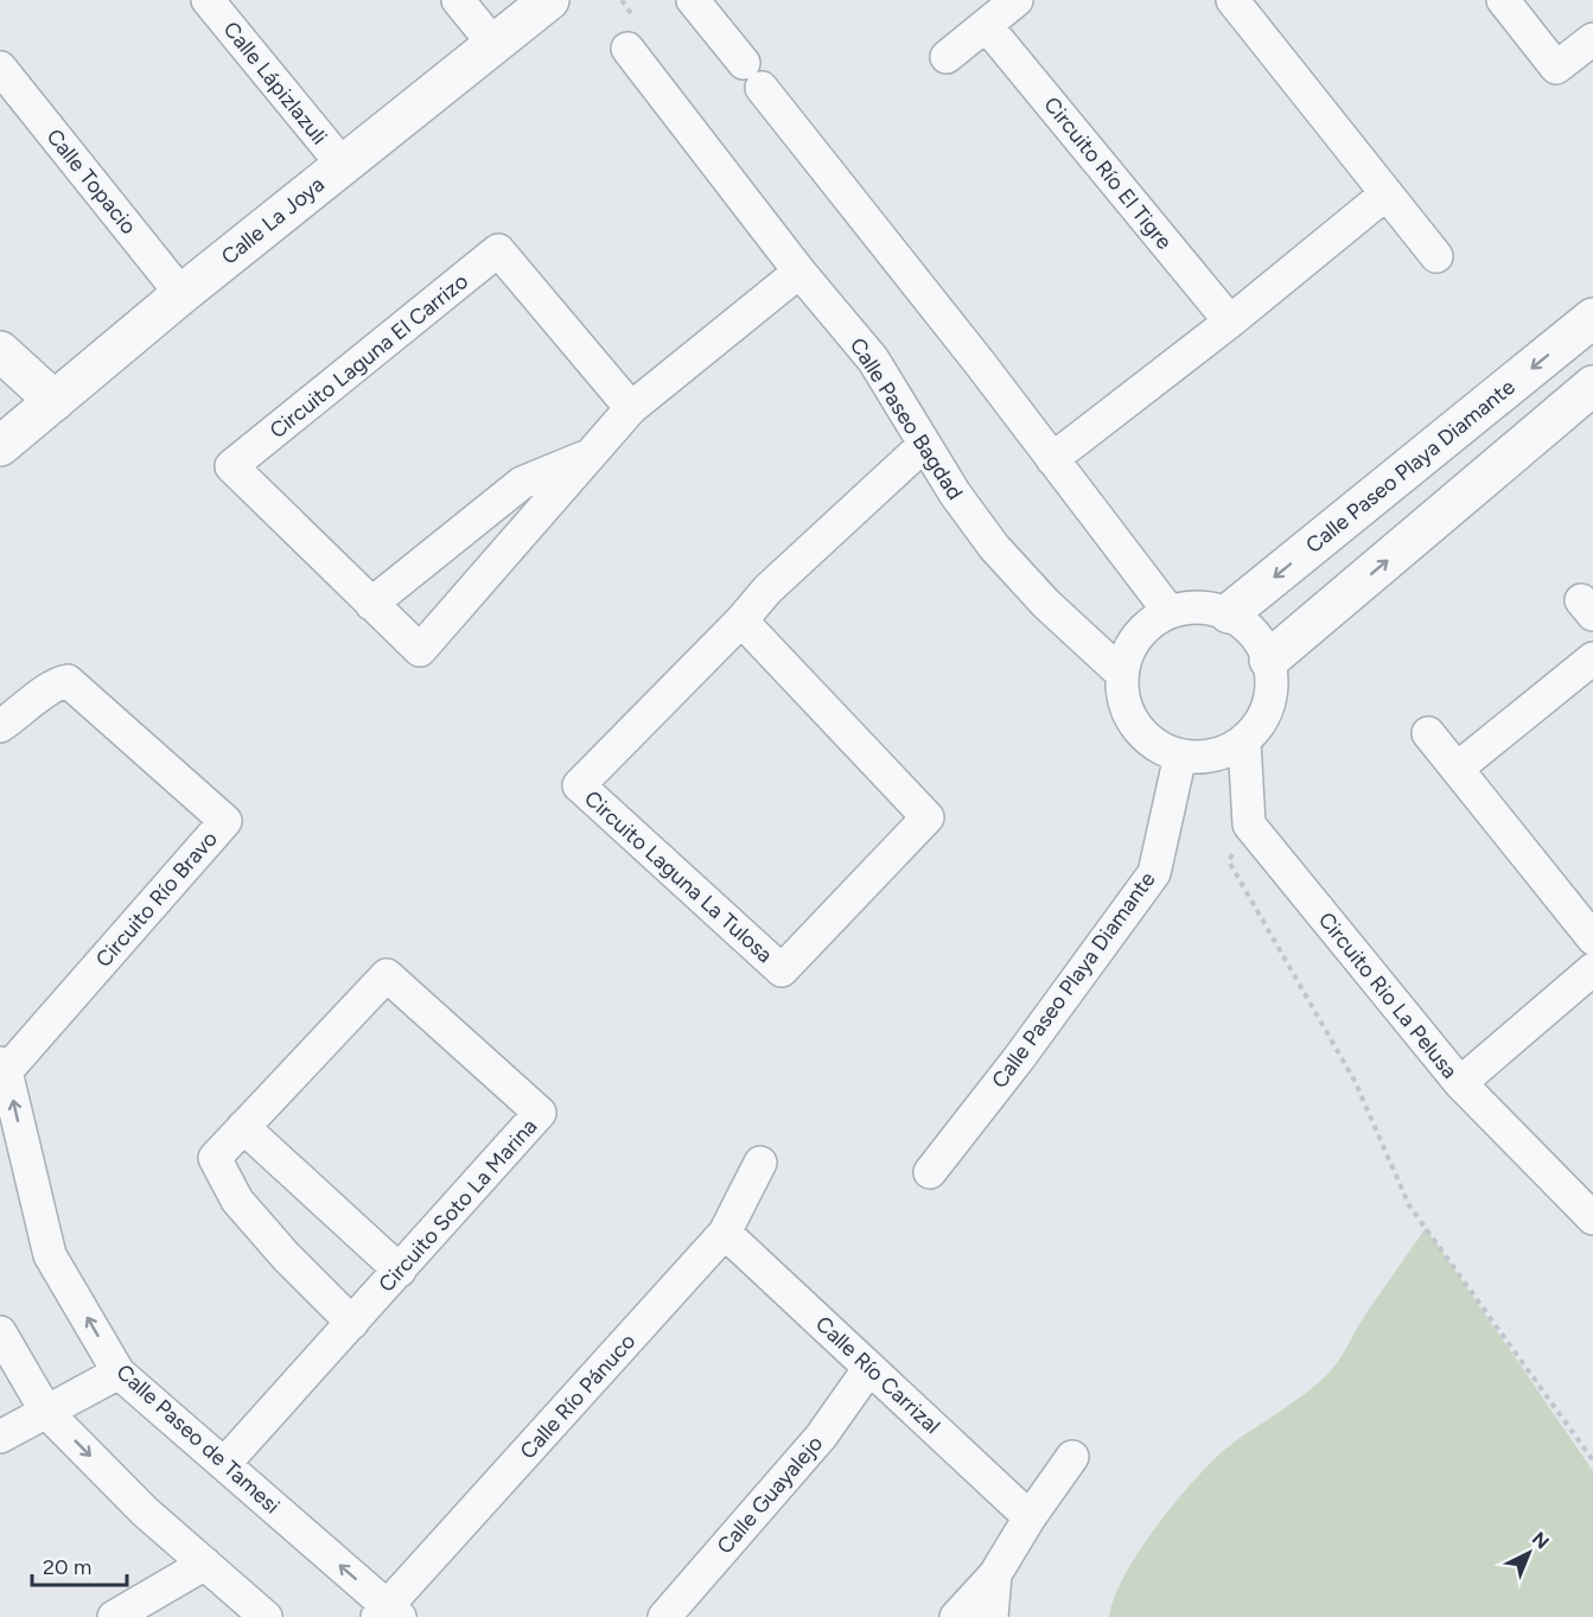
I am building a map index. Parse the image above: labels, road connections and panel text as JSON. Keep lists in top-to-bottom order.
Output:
{
  "streets": {
    "street": [
      "Calle Lápizlazuli",
      "Circuito Río El Tigre",
      "Calle Topacio",
      "Calle La Joya",
      "Circuito Laguna El Carrizo",
      "Calle Paseo Bagdad",
      "Calle Paseo Playa Diamante",
      "Circuito Laguna La Tulosa",
      "Circuito Río Bravo",
      "Circuito Rio La Pelusa",
      "Circuito Soto La Marina",
      "Calle Río Carrizal",
      "Calle Río Pánuco",
      "Calle Paseo de Tamesi",
      "Calle Guayalejo"
    ]
  },
  "crossings": [
    ["Calle Lápizlazuli", "Calle La Joya"],
    ["Calle Topacio", "Calle La Joya"],
    ["Circuito Laguna El Carrizo", "Calle Paseo Bagdad"],
    ["Calle Paseo Bagdad", "Calle Paseo Playa Diamante"],
    ["Calle Paseo Bagdad", "Circuito Laguna La Tulosa"],
    ["Circuito Río Bravo", "Calle Paseo de Tamesi"],
    ["Circuito Soto La Marina", "Calle Paseo de Tamesi"],
    ["Calle Río Carrizal", "Calle Río Pánuco"],
    ["Calle Río Carrizal", "Calle Guayalejo"],
    ["Calle Río Pánuco", "Calle Paseo de Tamesi"]
  ],
  "scale_bar": "20 m",
  "north": "top right"
}
